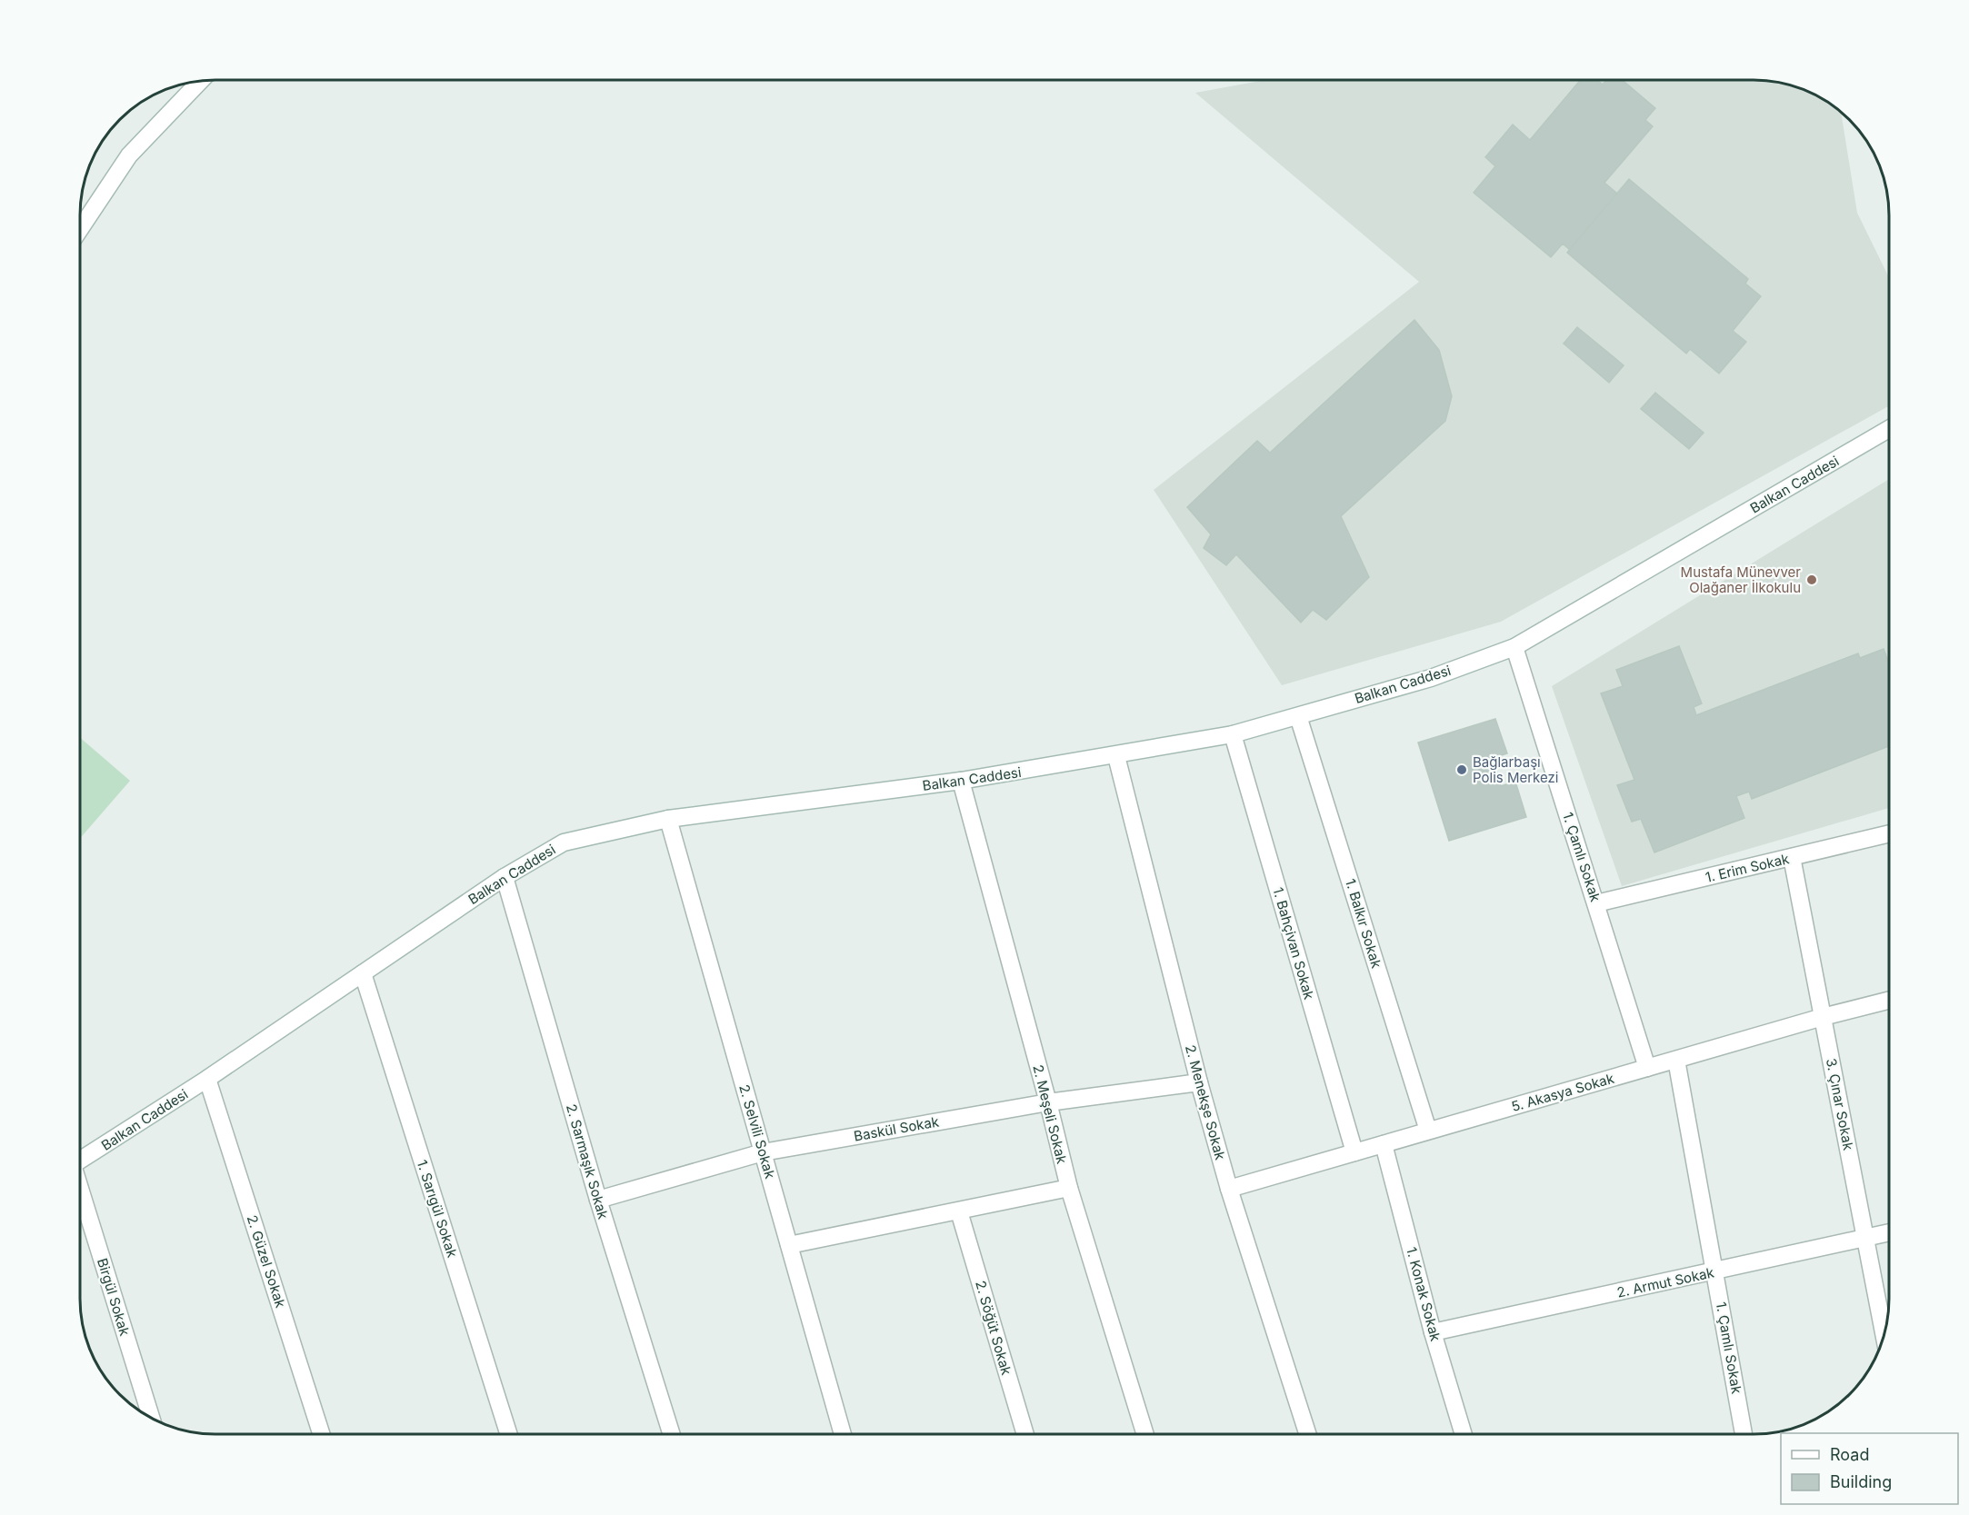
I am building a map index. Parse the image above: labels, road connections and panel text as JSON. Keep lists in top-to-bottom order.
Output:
{
  "streets": {
    "street": [
      "Balkan Caddesi",
      "1. Çamlı Sokak",
      "1. Erim Sokak",
      "1. Balkır Sokak",
      "1. Bahçivan Sokak",
      "5. Akasya Sokak",
      "2. Menekşe Sokak",
      "3. Çınar Sokak",
      "2. Meşeli Sokak",
      "Baskül Sokak",
      "2. Selvili Sokak",
      "2. Sarmaşık Sokak",
      "1. Sarıgül Sokak",
      "2. Güzel Sokak",
      "2. Armut Sokak",
      "1. Konak Sokak",
      "Birgül Sokak",
      "2. Söğüt Sokak"
    ]
  },
  "crossings": [
    ["Balkan Caddesi", "1. Çamlı Sokak"],
    ["Balkan Caddesi", "1. Balkır Sokak"],
    ["Balkan Caddesi", "1. Bahçivan Sokak"],
    ["Balkan Caddesi", "2. Menekşe Sokak"],
    ["Balkan Caddesi", "2. Meşeli Sokak"],
    ["Balkan Caddesi", "2. Selvili Sokak"],
    ["Balkan Caddesi", "2. Sarmaşık Sokak"],
    ["Balkan Caddesi", "1. Sarıgül Sokak"],
    ["Balkan Caddesi", "2. Güzel Sokak"],
    ["1. Çamlı Sokak", "1. Erim Sokak"],
    ["1. Çamlı Sokak", "5. Akasya Sokak"],
    ["1. Çamlı Sokak", "2. Armut Sokak"],
    ["1. Erim Sokak", "3. Çınar Sokak"],
    ["1. Balkır Sokak", "5. Akasya Sokak"],
    ["1. Bahçivan Sokak", "5. Akasya Sokak"],
    ["5. Akasya Sokak", "2. Menekşe Sokak"],
    ["5. Akasya Sokak", "3. Çınar Sokak"],
    ["5. Akasya Sokak", "1. Konak Sokak"],
    ["2. Menekşe Sokak", "Baskül Sokak"],
    ["3. Çınar Sokak", "2. Armut Sokak"],
    ["2. Meşeli Sokak", "Baskül Sokak"],
    ["Baskül Sokak", "2. Selvili Sokak"],
    ["Baskül Sokak", "2. Sarmaşık Sokak"],
    ["2. Armut Sokak", "1. Konak Sokak"]
  ],
  "places": ["Mustafa Münevver Olağaner İlkokulu", "Bağlarbaşı Polis Merkezi"],
  "legend": ["Road", "Building"]
}
